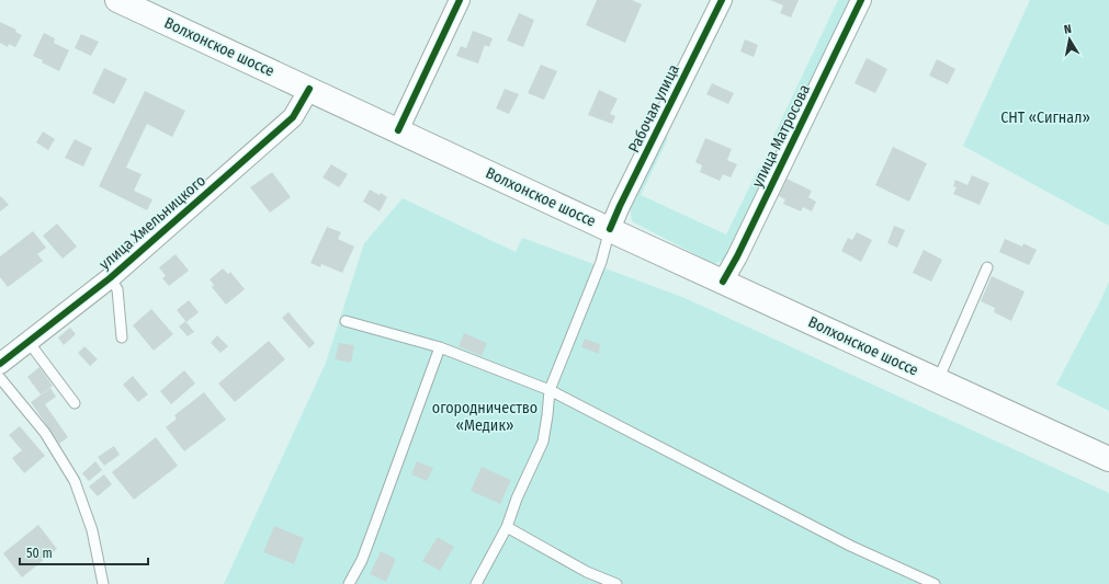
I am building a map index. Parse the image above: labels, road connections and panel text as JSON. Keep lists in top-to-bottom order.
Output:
{
  "streets": {
    "main road": ["Волхонское шоссе"],
    "street": ["Рабочая улица", "улица Матросова", "улица Хмельницкого"]
  },
  "crossings": [
    ["Волхонское шоссе", "Рабочая улица"],
    ["Волхонское шоссе", "улица Матросова"],
    ["Волхонское шоссе", "улица Хмельницкого"]
  ],
  "parks": ["СНТ «Сигнал»", "огородничество «Медик»"],
  "scale_bar": "50 m",
  "north": "top"
}
